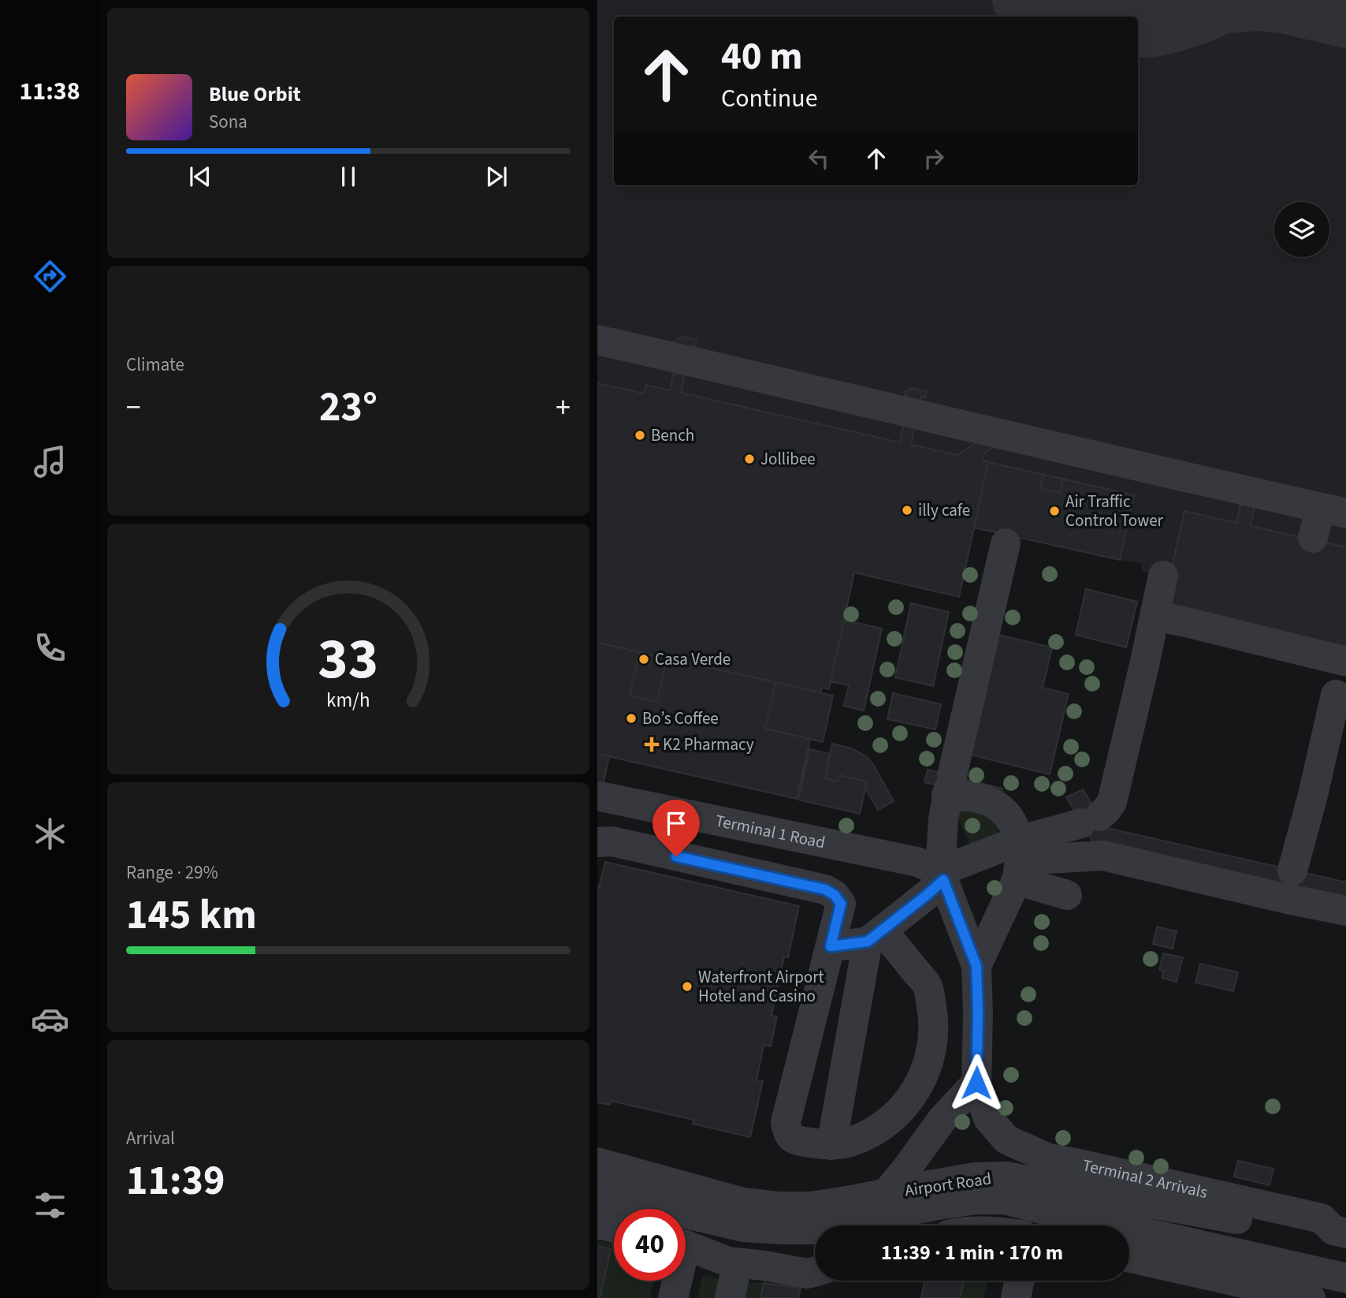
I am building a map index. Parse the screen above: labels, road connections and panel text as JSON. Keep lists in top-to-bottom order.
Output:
{
  "streets": {
    "street": ["Terminal 1 Road", "Terminal 2 Arrivals", "Airport Road"]
  },
  "crossings": [
    ["Terminal 2 Arrivals", "Airport Road"]
  ],
  "places": {
    "other": [
      "Bench",
      "Jollibee",
      "illy cafe",
      "Air Traffic Control Tower",
      "Casa Verde",
      "Bo’s Coffee",
      "Waterfront Airport Hotel and Casino"
    ],
    "health": ["K2 Pharmacy"]
  },
  "page": {
    "tabs": "11:38",
    "turn": ["40 m", "Continue"],
    "song": ["Blue Orbit", "Sona"],
    "tile": [
      "Climate",
      ["Range · 29%", "145 km"],
      ["Arrival", "11:39"]
    ],
    "heat": ["−", "23°", "+"],
    "limit": "40",
    "trip": "11:39 · 1 min · 170 m",
    "gauge": ["33", "km/h"]
  }
}
